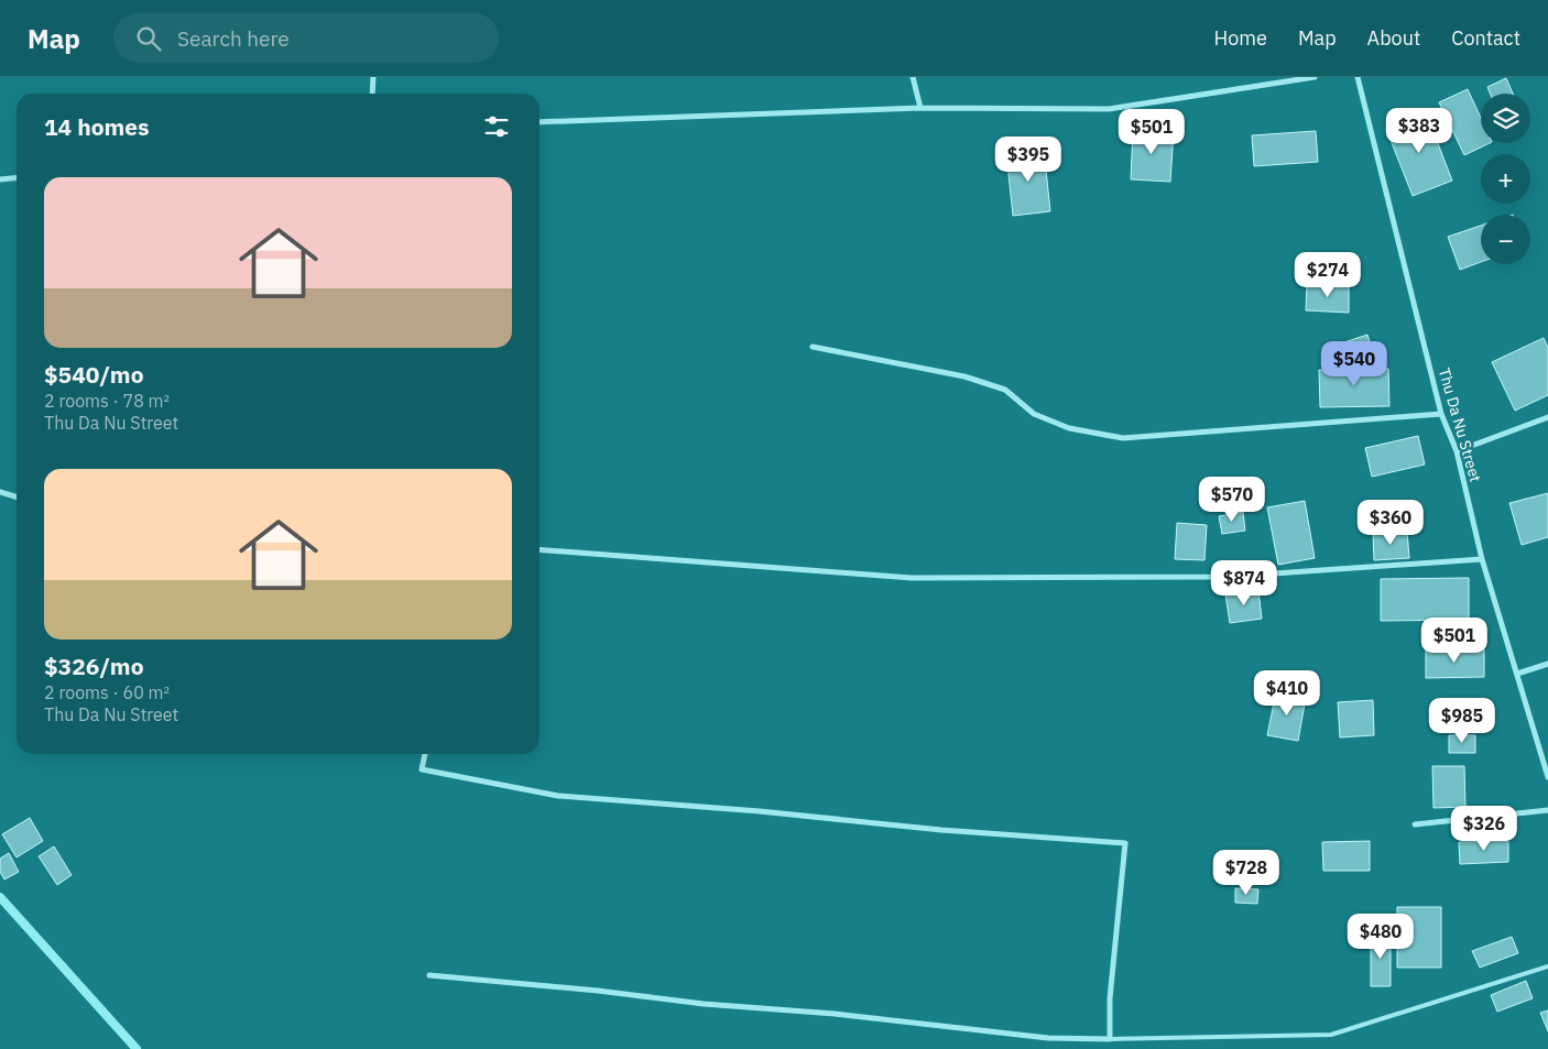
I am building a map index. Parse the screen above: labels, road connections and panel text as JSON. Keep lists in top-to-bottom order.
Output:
{
  "streets": {
    "street": ["Thu Da Nu Street"]
  },
  "page": {
    "header": "Map",
    "search": "Search here",
    "nav": [
      "Home",
      "Map",
      "About",
      "Contact"
    ],
    "map_buttons": ["+", "−"],
    "heading": "14 homes",
    "price": [
      "$383",
      "$501",
      "$395",
      "$274",
      "$540",
      "$570",
      "$360",
      "$874",
      "$501",
      "$410",
      "$985",
      "$326",
      "$728",
      "$480"
    ],
    "list": [
      {
        "name": "$540/mo",
        "note": "2 rooms · 78 m² · Thu Da Nu Street"
      },
      {
        "name": "$326/mo",
        "note": "2 rooms · 60 m² · Thu Da Nu Street"
      }
    ]
  }
}
